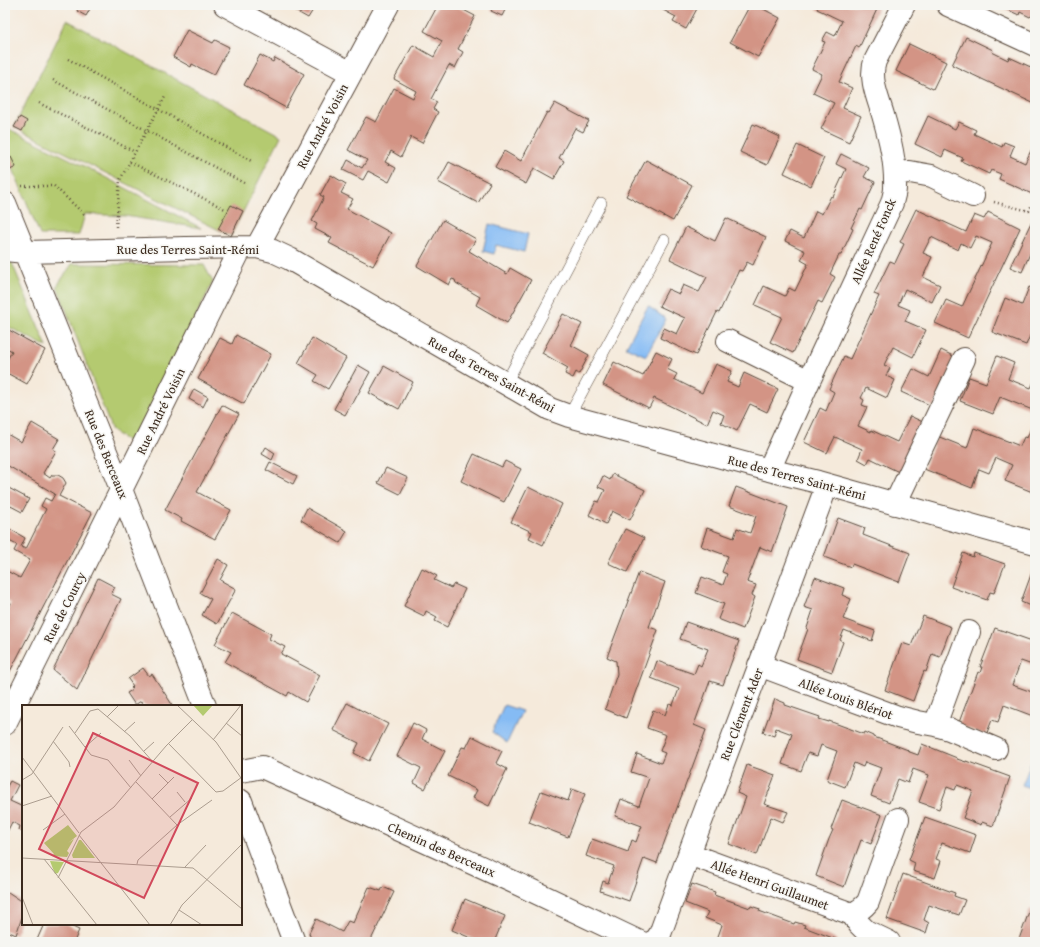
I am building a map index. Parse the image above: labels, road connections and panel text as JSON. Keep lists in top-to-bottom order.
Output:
{
  "streets": {
    "street": [
      "Rue André Voisin",
      "Allée René Fonck",
      "Rue des Terres Saint-Rémi",
      "Rue des Berceaux",
      "Rue de Courcy",
      "Allée Louis Blériot",
      "Rue Clément Ader",
      "Chemin des Berceaux",
      "Allée Henri Guillaumet"
    ]
  },
  "crossings": [
    ["Rue André Voisin", "Rue des Terres Saint-Rémi"],
    ["Rue André Voisin", "Rue des Berceaux"],
    ["Rue André Voisin", "Rue de Courcy"],
    ["Allée René Fonck", "Rue des Terres Saint-Rémi"],
    ["Rue des Terres Saint-Rémi", "Rue des Berceaux"],
    ["Rue des Terres Saint-Rémi", "Rue Clément Ader"],
    ["Rue des Berceaux", "Rue de Courcy"],
    ["Allée Louis Blériot", "Rue Clément Ader"],
    ["Rue Clément Ader", "Allée Henri Guillaumet"]
  ]
}
